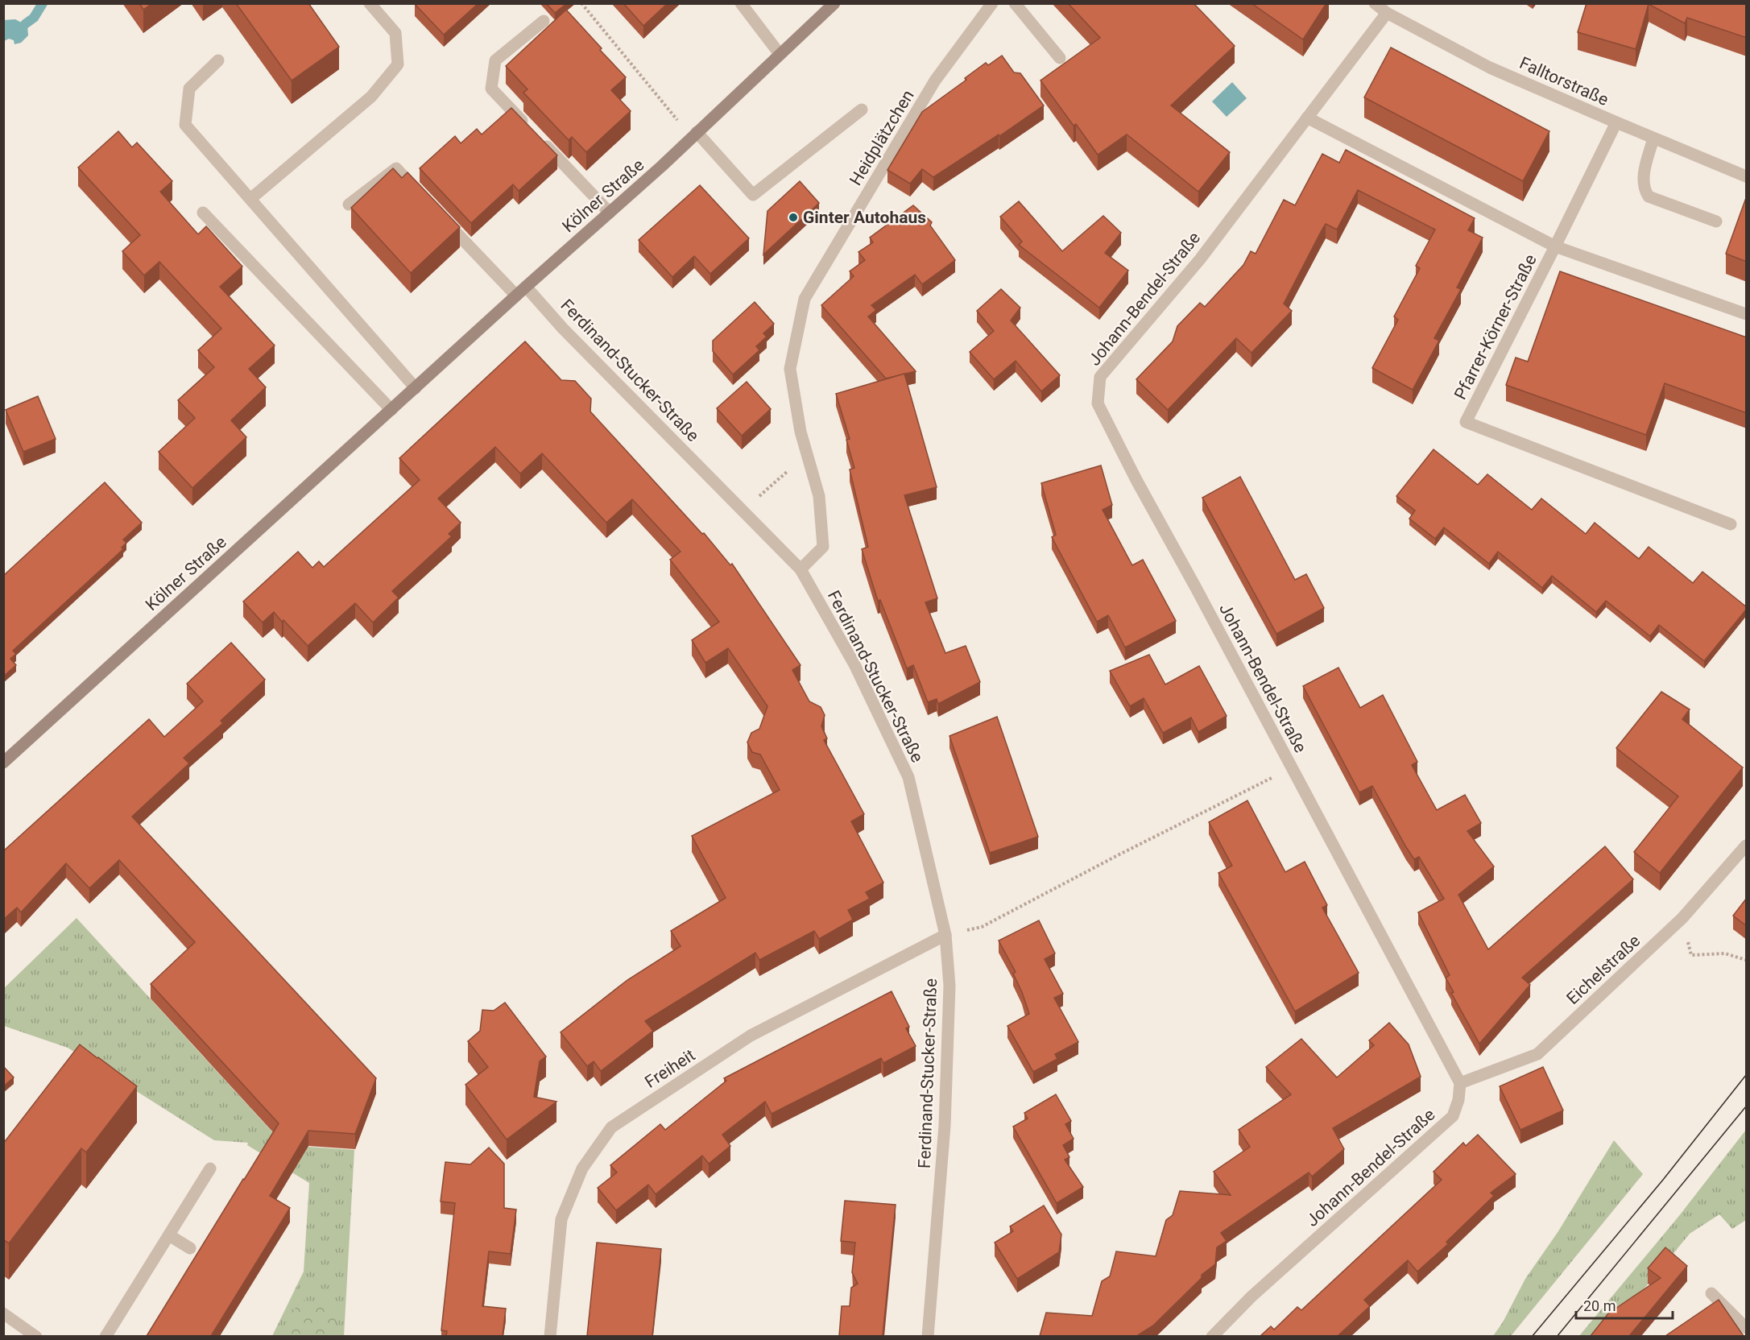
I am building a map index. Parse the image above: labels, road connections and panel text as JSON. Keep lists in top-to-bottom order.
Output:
{
  "streets": {
    "main road": ["Kölner Straße"],
    "street": [
      "Falltorstraße",
      "Heidplätzchen",
      "Johann-Bendel-Straße",
      "Pfarrer-Körner-Straße",
      "Ferdinand-Stucker-Straße",
      "Eichelstraße",
      "Freiheit"
    ]
  },
  "crossings": [
    ["Falltorstraße", "Johann-Bendel-Straße"],
    ["Falltorstraße", "Pfarrer-Körner-Straße"],
    ["Heidplätzchen", "Ferdinand-Stucker-Straße"],
    ["Kölner Straße", "Ferdinand-Stucker-Straße"],
    ["Johann-Bendel-Straße", "Eichelstraße"],
    ["Ferdinand-Stucker-Straße", "Freiheit"]
  ],
  "places": ["Ginter Autohaus"],
  "scale_bar": "20 m"
}
